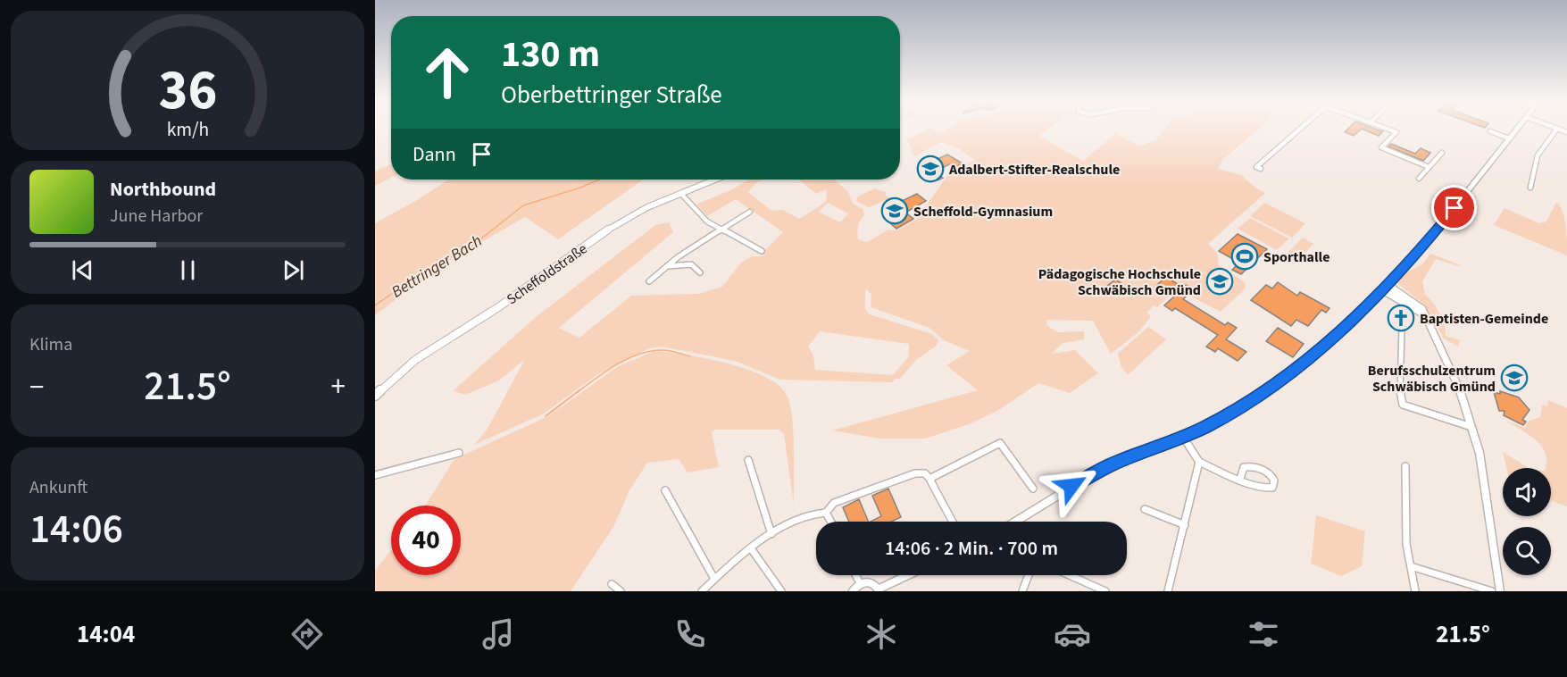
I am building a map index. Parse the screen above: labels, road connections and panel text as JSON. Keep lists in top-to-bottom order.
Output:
{
  "streets": {
    "main road": ["Scheffoldstraße"]
  },
  "water": ["Bettringer Bach"],
  "places": {
    "school or university": [
      "Adalbert-Stifter-Realschule",
      "Scheffold-Gymnasium",
      "Pädagogische Hochschule Schwäbisch Gmünd",
      "Berufsschulzentrum Schwäbisch Gmünd"
    ],
    "sports": ["Sporthalle"],
    "church": ["Baptisten-Gemeinde"]
  },
  "page": {
    "turn": ["130 m", "Oberbettringer Straße"],
    "then": "Dann",
    "song": ["Northbound", "June Harbor"],
    "tile": [
      "Klima",
      ["Ankunft", "14:06"]
    ],
    "heat": ["−", "21.5°", "+"],
    "limit": "40",
    "trip": "14:06 · 2 Min. · 700 m",
    "tabs": ["14:04", "21.5°"],
    "gauge": ["36", "km/h"]
  }
}
